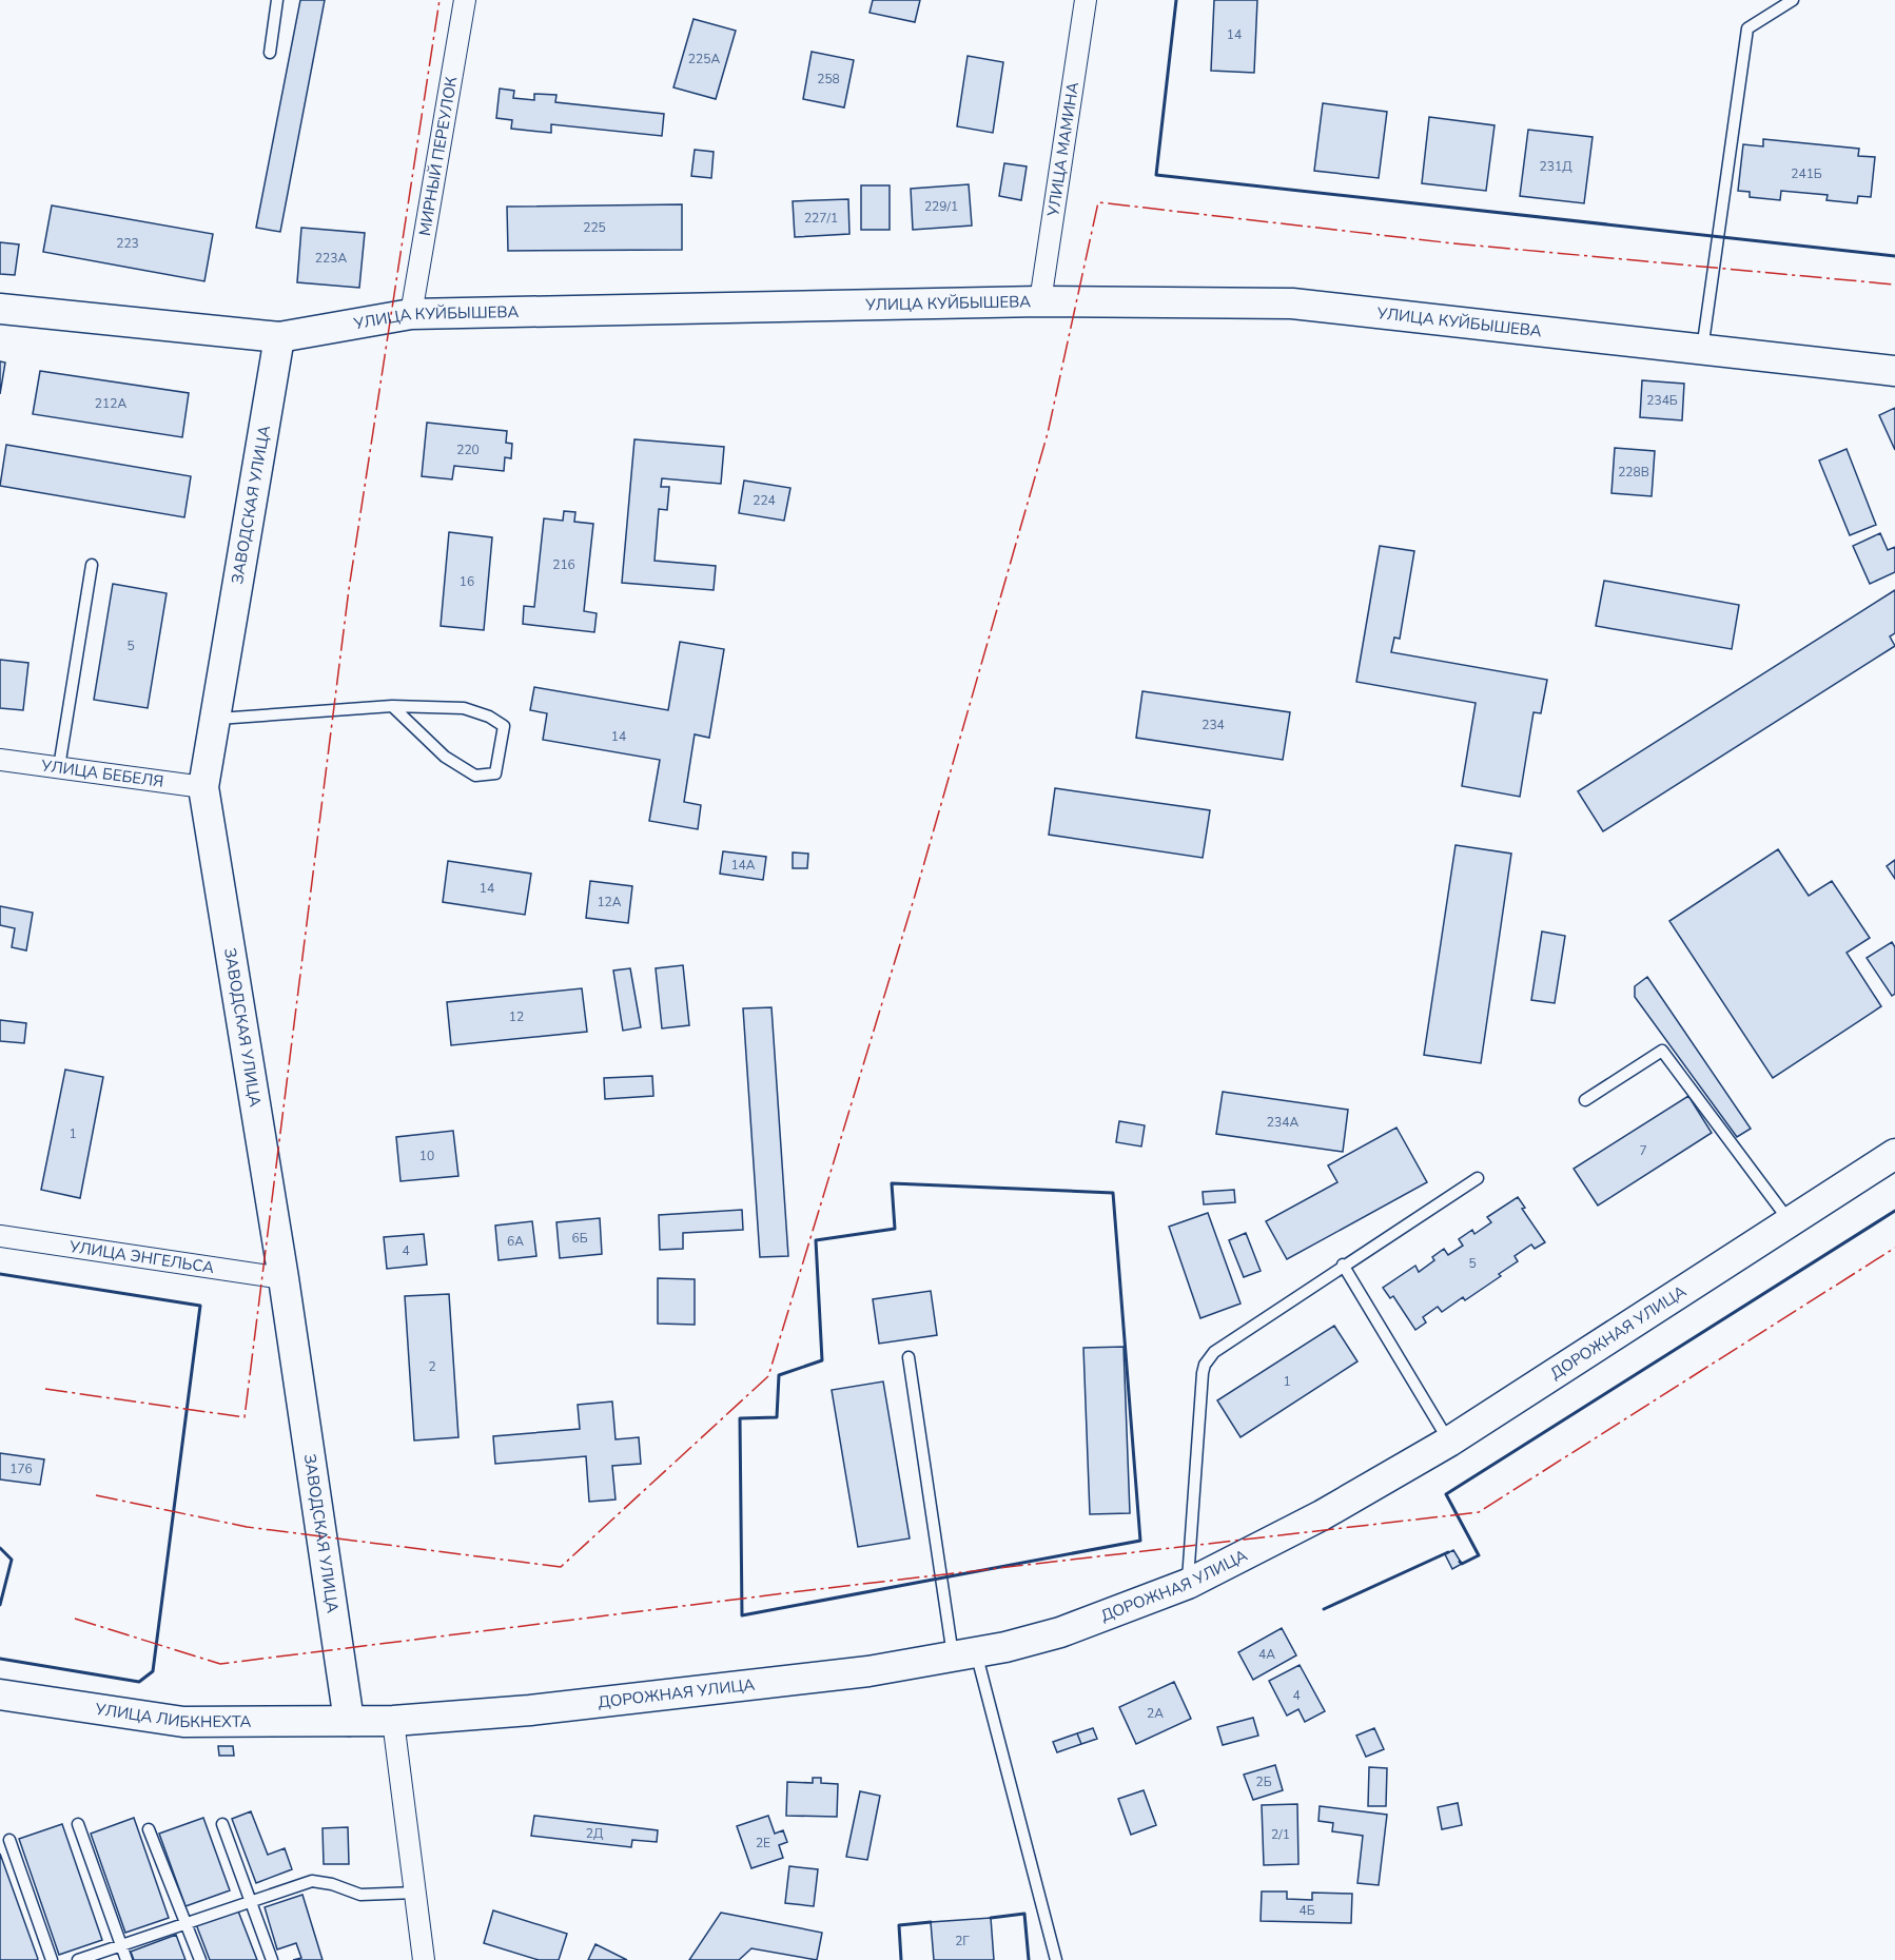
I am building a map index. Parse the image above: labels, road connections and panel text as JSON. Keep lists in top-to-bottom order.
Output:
{
  "streets": {
    "street": [
      "УЛИЦА МАМИНА",
      "МИРНЫЙ ПЕРЕУЛОК",
      "УЛИЦА КУЙБЫШЕВА",
      "ЗАВОДСКАЯ УЛИЦА",
      "УЛИЦА БЕБЕЛЯ",
      "УЛИЦА ЭНГЕЛЬСА",
      "ДОРОЖНАЯ УЛИЦА",
      "УЛИЦА ЛИБКНЕХТА"
    ]
  },
  "crossings": [
    ["УЛИЦА МАМИНА", "УЛИЦА КУЙБЫШЕВА"],
    ["МИРНЫЙ ПЕРЕУЛОК", "УЛИЦА КУЙБЫШЕВА"],
    ["УЛИЦА КУЙБЫШЕВА", "ЗАВОДСКАЯ УЛИЦА"],
    ["ЗАВОДСКАЯ УЛИЦА", "УЛИЦА БЕБЕЛЯ"],
    ["ЗАВОДСКАЯ УЛИЦА", "УЛИЦА ЭНГЕЛЬСА"],
    ["ЗАВОДСКАЯ УЛИЦА", "ДОРОЖНАЯ УЛИЦА"],
    ["ЗАВОДСКАЯ УЛИЦА", "УЛИЦА ЛИБКНЕХТА"],
    ["ДОРОЖНАЯ УЛИЦА", "УЛИЦА ЛИБКНЕХТА"]
  ],
  "house_numbers": [
    "14",
    "225А",
    "258",
    "231Д",
    "241Б",
    "229/1",
    "227/1",
    "225",
    "223",
    "223А",
    "234Б",
    "212А",
    "220",
    "228В",
    "224",
    "216",
    "16",
    "5",
    "234",
    "14",
    "14А",
    "14",
    "12А",
    "12",
    "234А",
    "1",
    "7",
    "10",
    "6Б",
    "6А",
    "4",
    "5",
    "2",
    "1",
    "176",
    "4А",
    "4",
    "2А",
    "2Б",
    "2Д",
    "2/1",
    "2Е",
    "4Б",
    "2Г"
  ]
}
